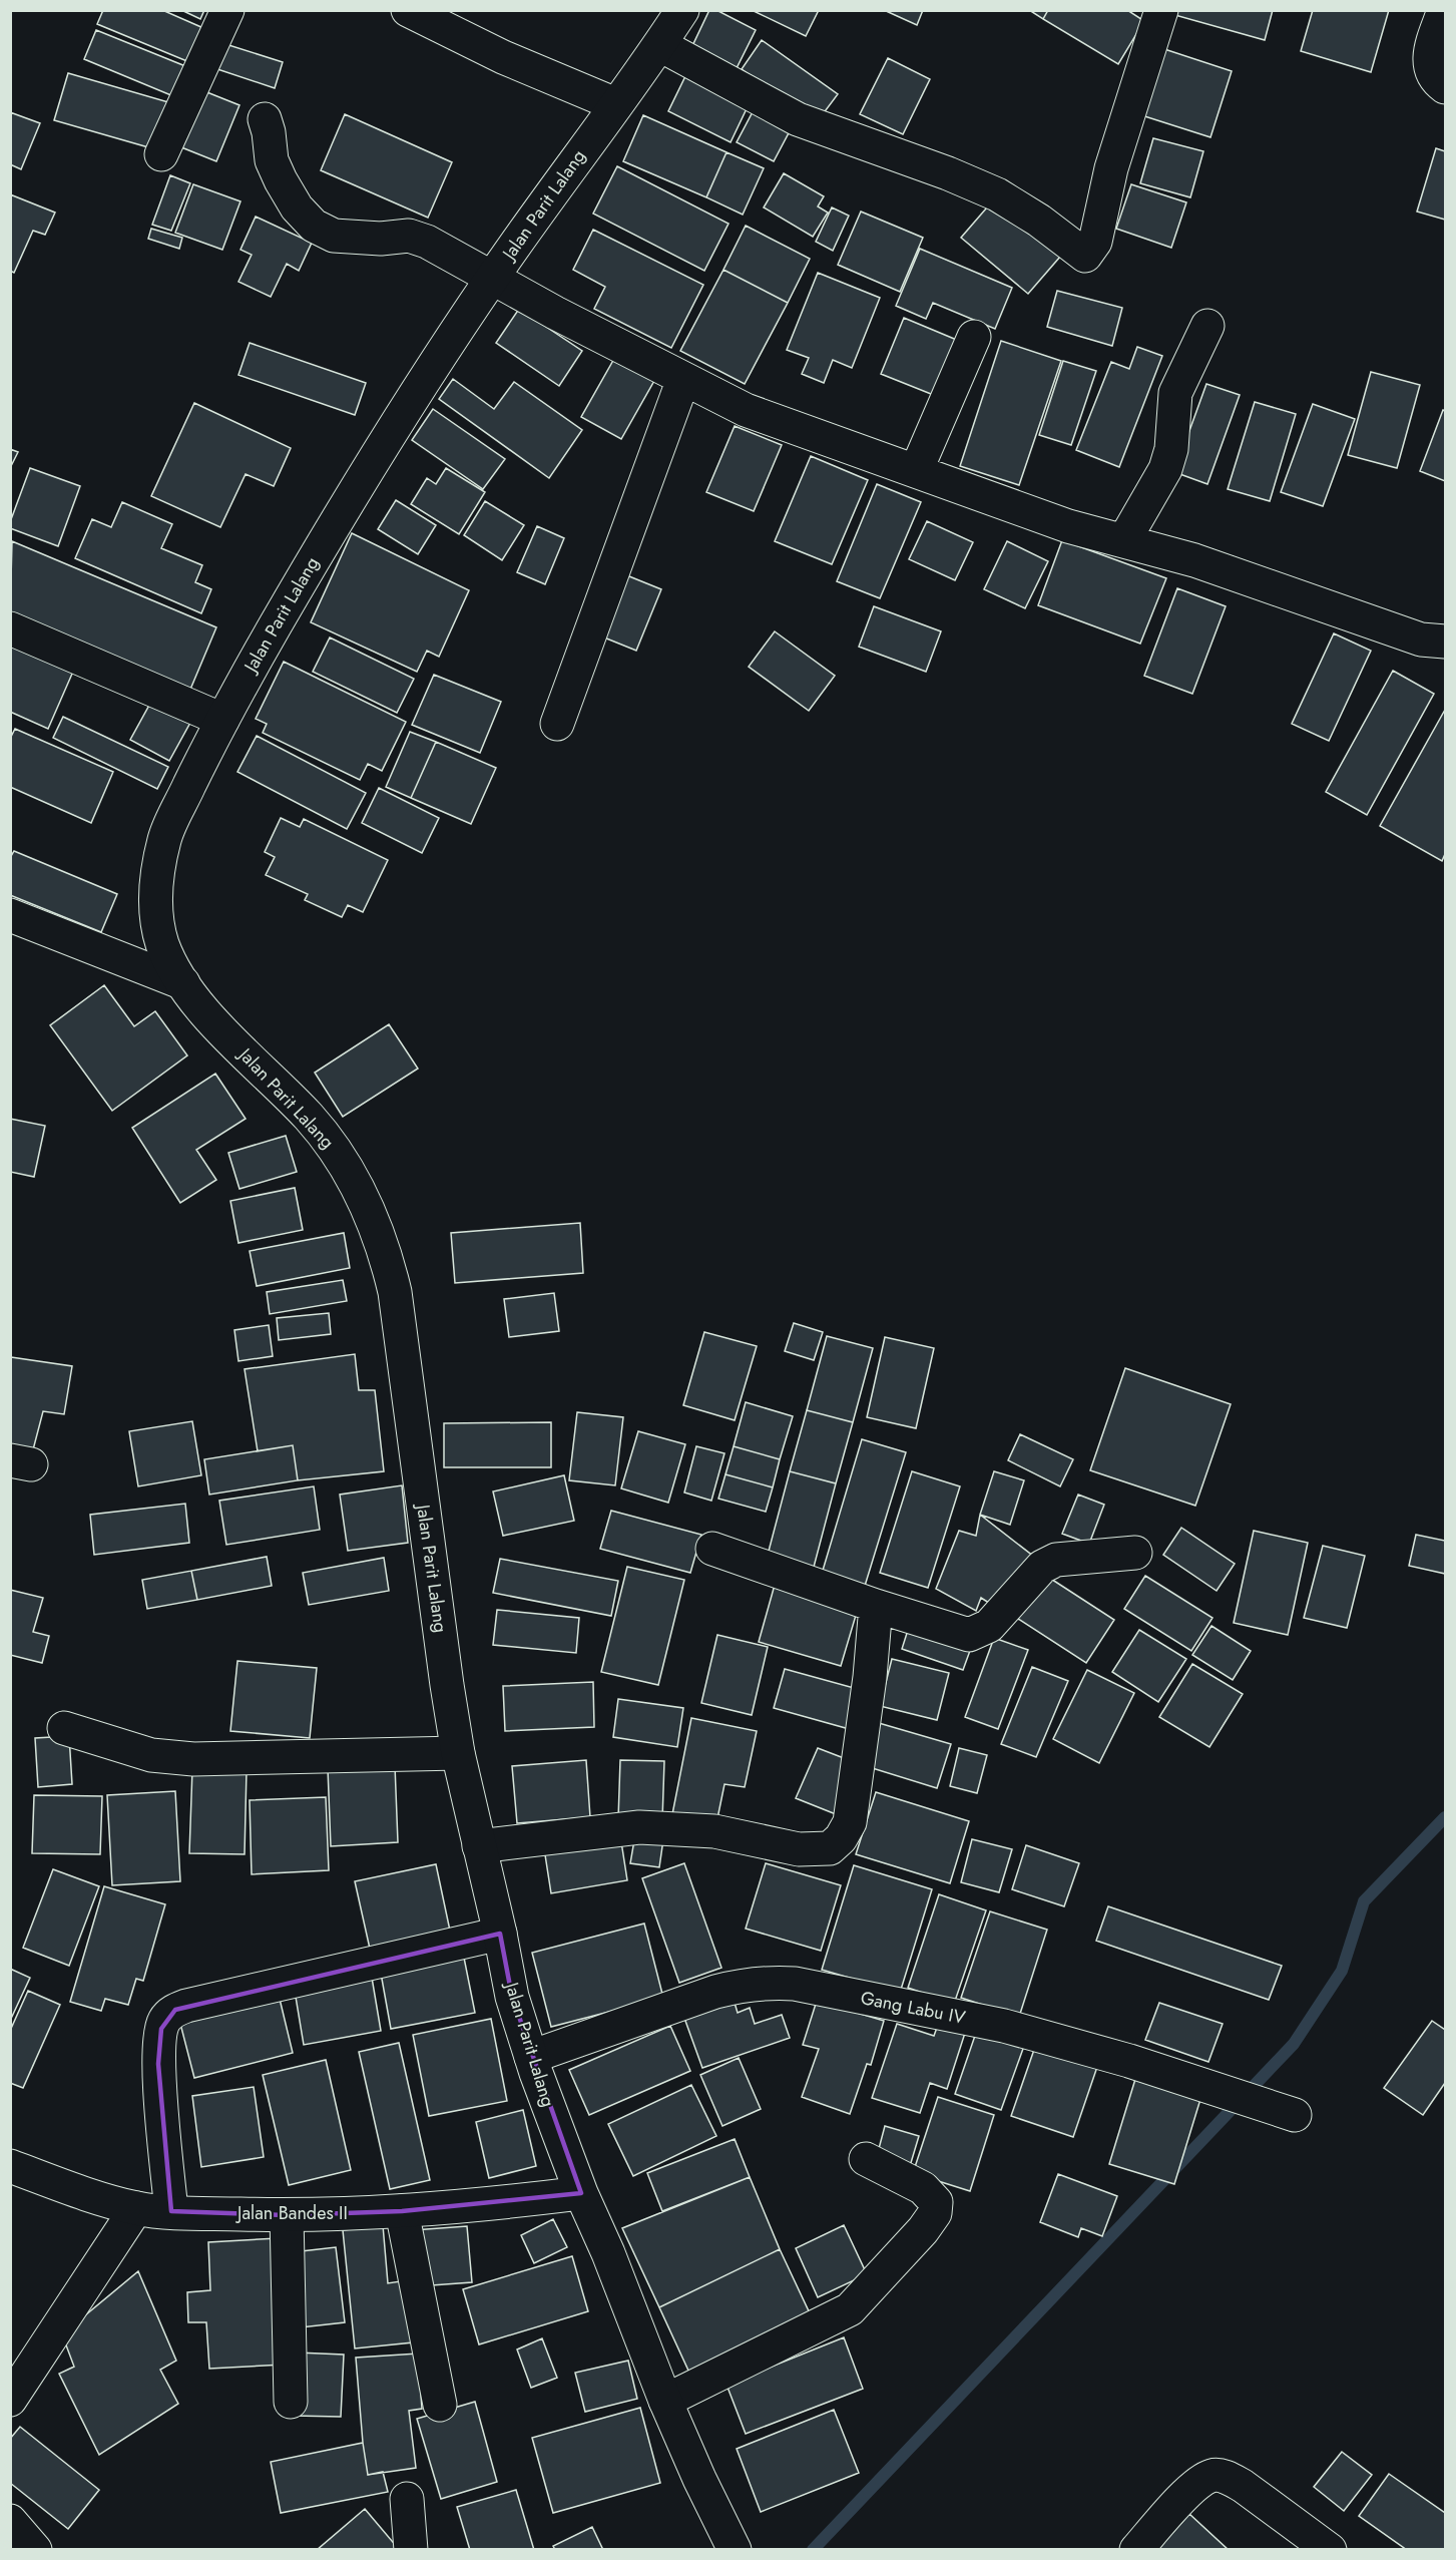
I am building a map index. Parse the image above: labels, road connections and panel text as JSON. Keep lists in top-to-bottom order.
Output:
{
  "streets": {
    "street": ["Jalan Parit Lalang", "Gang Labu IV", "Jalan Bandes II"]
  },
  "crossings": [
    ["Jalan Parit Lalang", "Gang Labu IV"],
    ["Jalan Parit Lalang", "Jalan Bandes II"]
  ]
}
